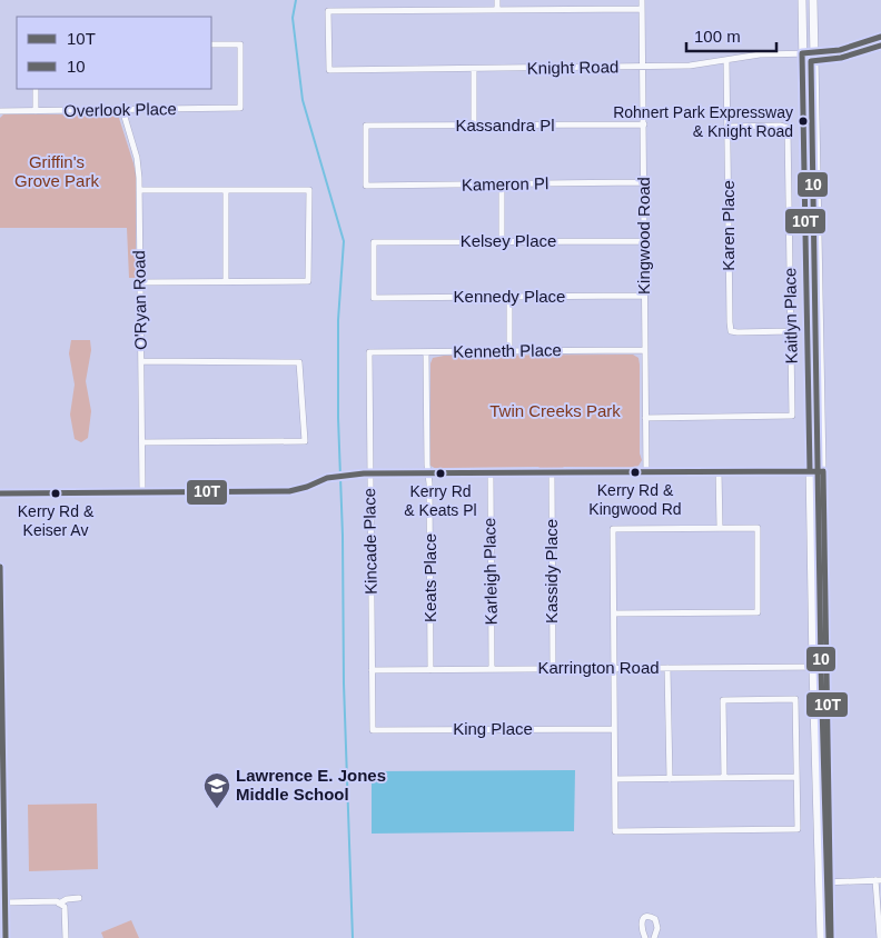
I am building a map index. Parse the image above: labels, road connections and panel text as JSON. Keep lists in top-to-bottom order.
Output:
{
  "streets": {
    "street": [
      "Knight Road",
      "Overlook Place",
      "Kassandra Pl",
      "Kameron Pl",
      "Karen Place",
      "Kingwood Road",
      "Kelsey Place",
      "Kennedy Place",
      "O'Ryan Road",
      "Kaitlyn Place",
      "Kenneth Place",
      "Kincade Place",
      "Karleigh Place",
      "Kassidy Place",
      "Keats Place",
      "Karrington Road",
      "King Place"
    ]
  },
  "crossings": [
    ["Knight Road", "Karen Place"],
    ["Knight Road", "Kingwood Road"],
    ["Overlook Place", "O'Ryan Road"],
    ["Kassandra Pl", "Kameron Pl"],
    ["Kassandra Pl", "Kingwood Road"],
    ["Kameron Pl", "Kingwood Road"],
    ["Karen Place", "Kaitlyn Place"],
    ["Kingwood Road", "Kelsey Place"],
    ["Kingwood Road", "Kennedy Place"],
    ["Kingwood Road", "Kaitlyn Place"],
    ["Kingwood Road", "Kenneth Place"],
    ["Kelsey Place", "Kennedy Place"],
    ["Kenneth Place", "Kincade Place"],
    ["Kenneth Place", "Keats Place"],
    ["Kincade Place", "Karrington Road"],
    ["Kincade Place", "King Place"],
    ["Karleigh Place", "Karrington Road"],
    ["Kassidy Place", "Karrington Road"],
    ["Keats Place", "Karrington Road"]
  ],
  "parks": ["Griffin's Grove Park", "Twin Creeks Park"],
  "places": {
    "other": [
      "Rohnert Park Expressway & Knight Road",
      "Kerry Rd & Kingwood Rd",
      "Kerry Rd & Keats Pl",
      "Kerry Rd & Keiser Av"
    ],
    "school or university": ["Lawrence E. Jones Middle School"]
  },
  "lines": ["transit line 10T", "transit line 10"],
  "legend": ["10T", "10"],
  "scale_bar": "100 m"
}
